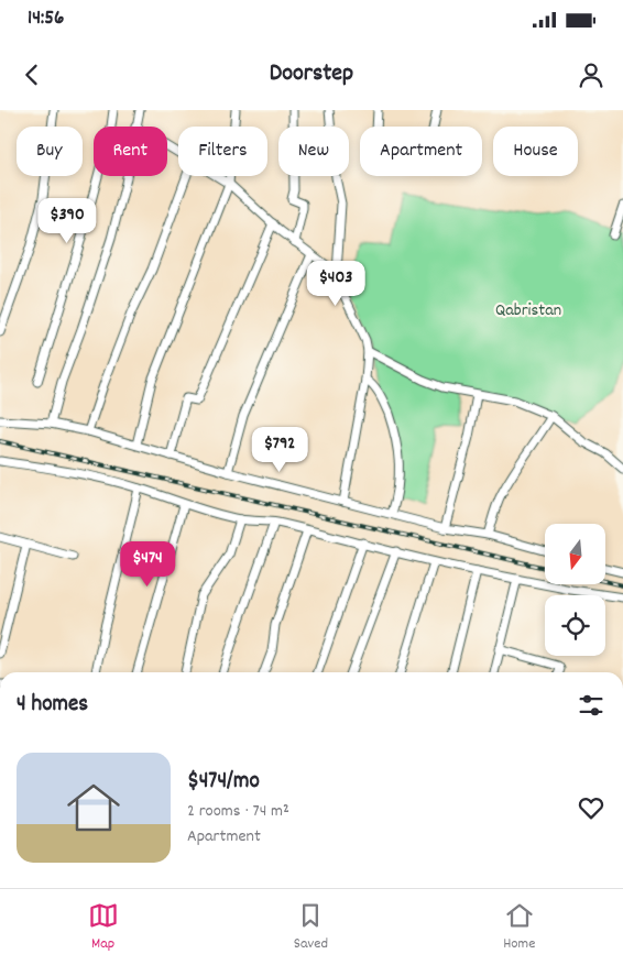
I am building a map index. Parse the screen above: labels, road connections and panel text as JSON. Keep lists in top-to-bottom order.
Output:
{
  "parks": ["Qabristan"],
  "north": "bottom",
  "page": {
    "status": "14:56",
    "header": "Doorstep",
    "chip": [
      "Buy",
      "Rent",
      "Filters",
      "New",
      "Apartment",
      "House"
    ],
    "price": [
      "$390",
      "$403",
      "$792",
      "$474"
    ],
    "heading": "4 homes",
    "list": [
      {
        "name": "$474/mo",
        "note": "2 rooms · 74 m² · Apartment"
      }
    ],
    "tabs": ["Map", "Saved", "Home"]
  }
}
